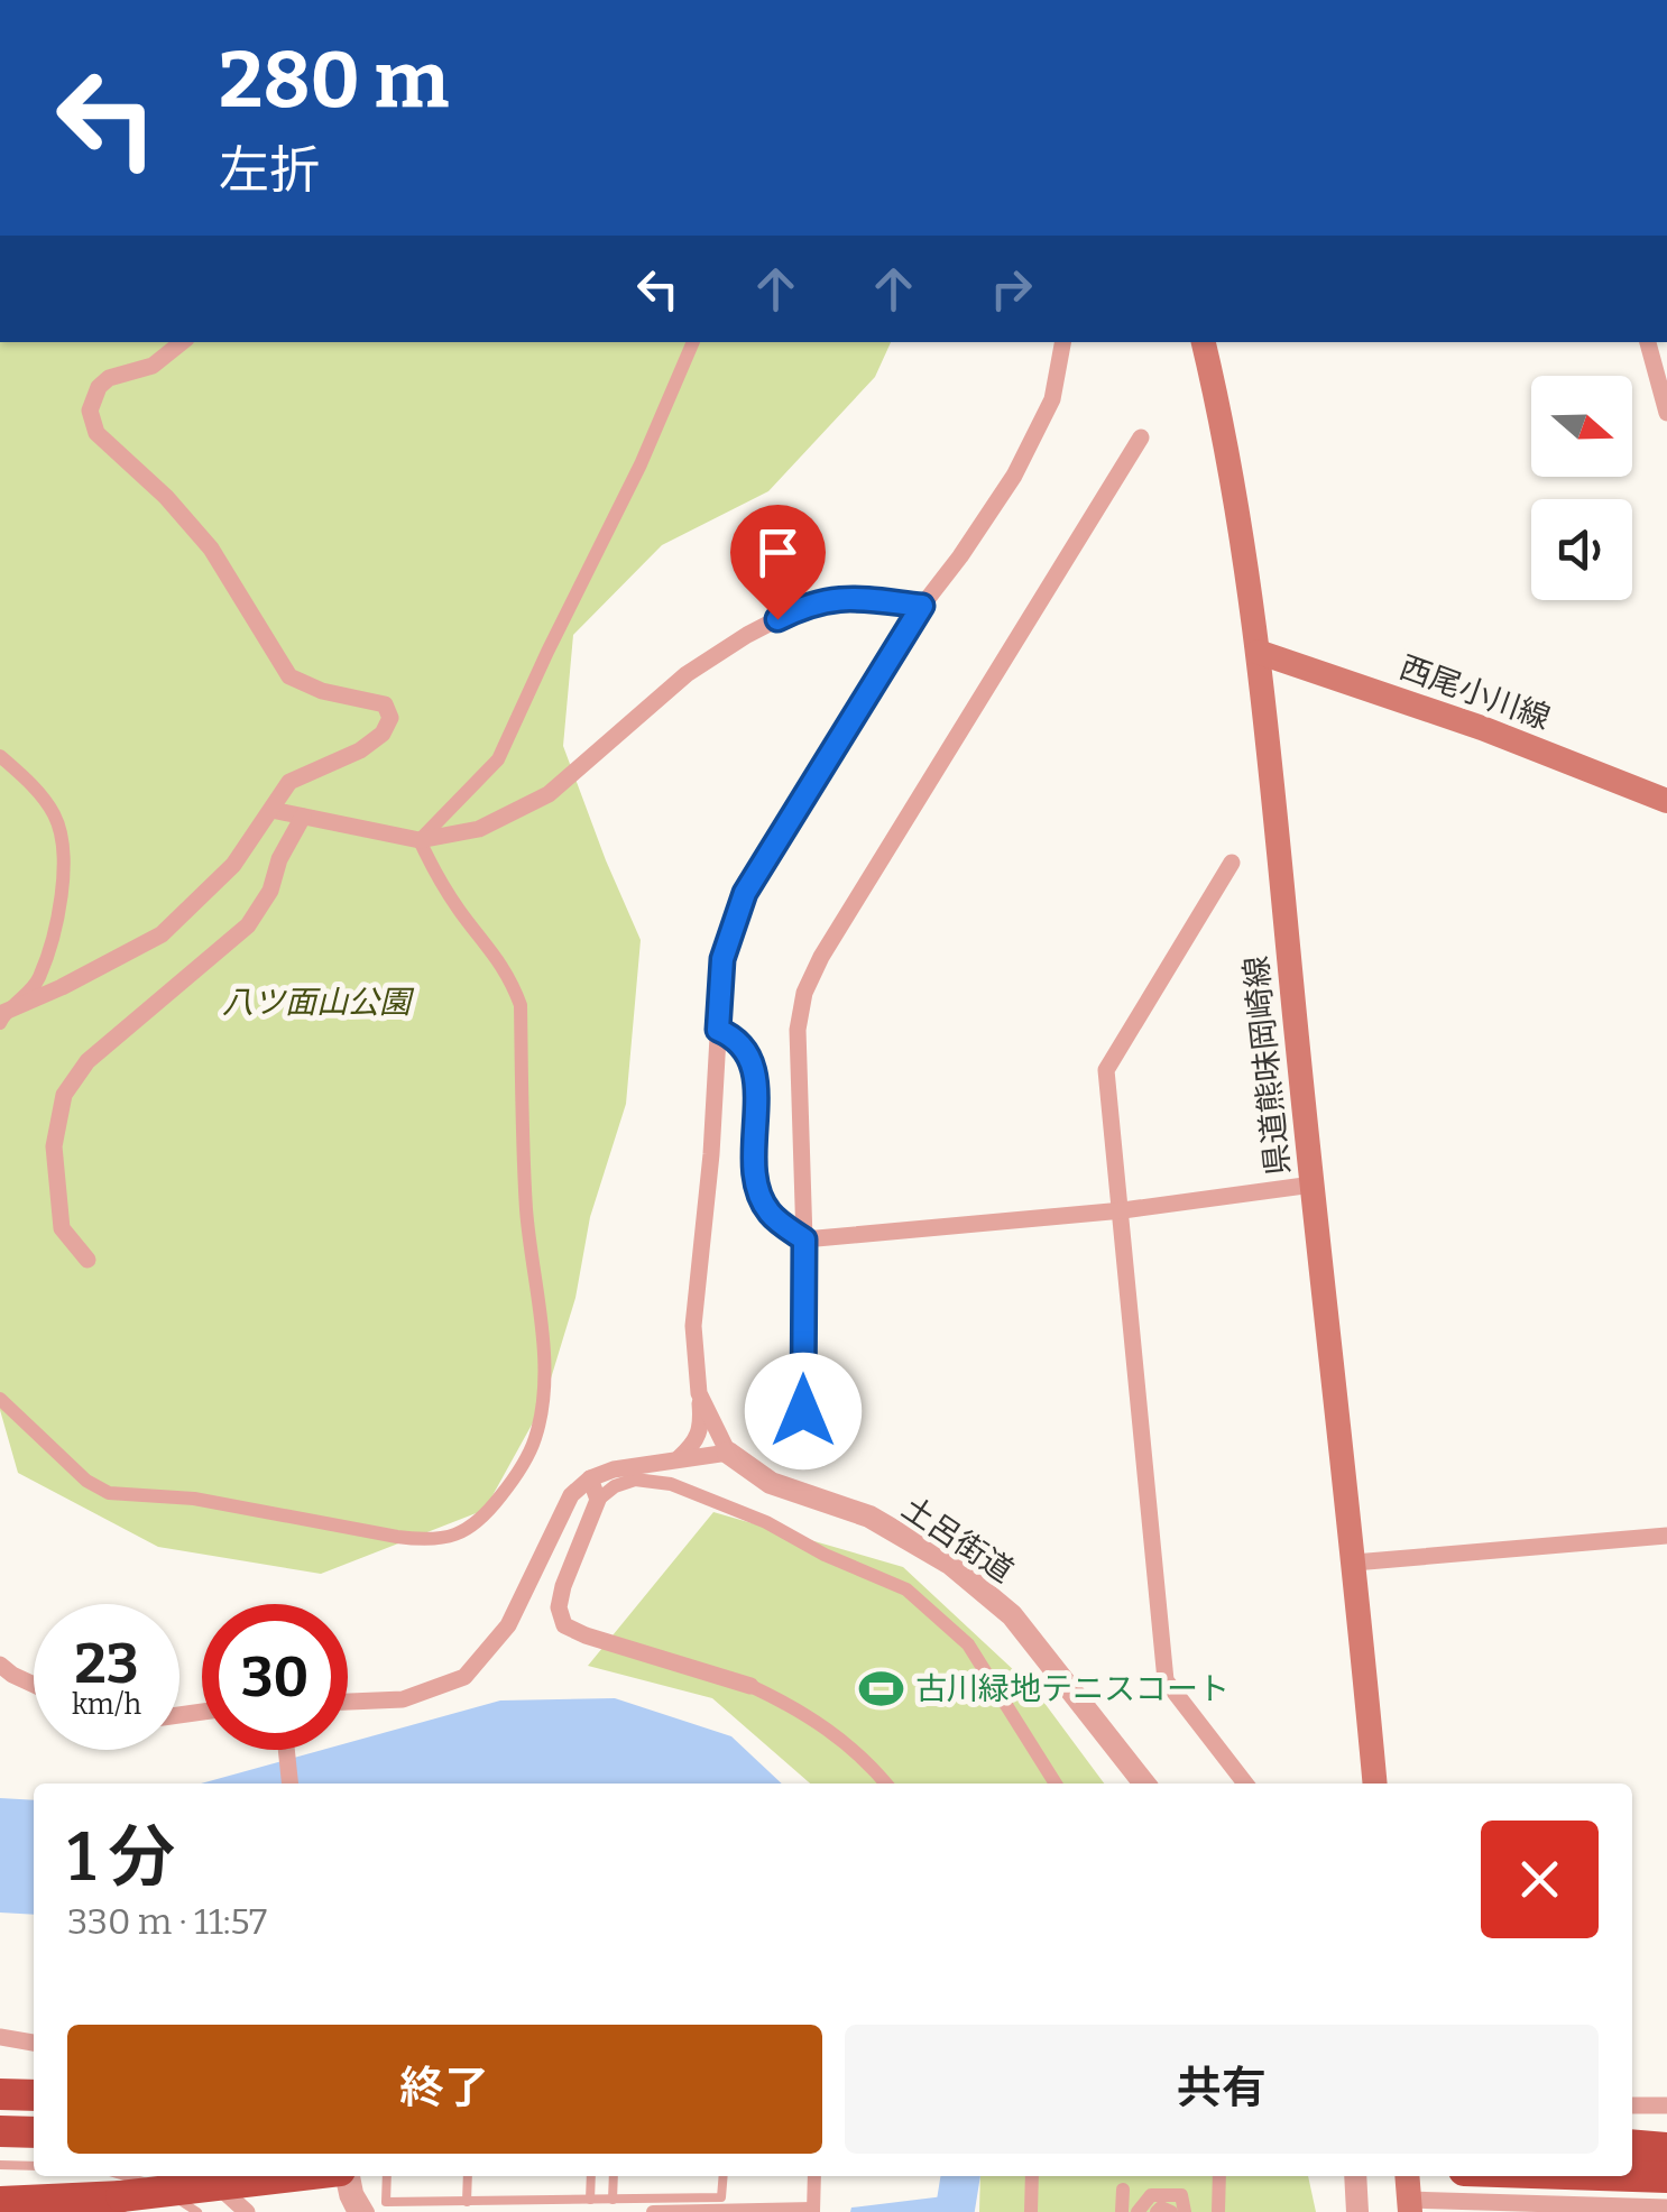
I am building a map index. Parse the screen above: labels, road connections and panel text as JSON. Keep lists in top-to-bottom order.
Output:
{
  "streets": {
    "main road": ["西尾小川線", "県道熊味岡崎線"],
    "street": ["土呂街道"]
  },
  "crossings": [
    ["西尾小川線", "県道熊味岡崎線"]
  ],
  "parks": ["八ツ面山公園"],
  "places": {
    "sports": ["古川緑地テニスコート"]
  },
  "north": "right",
  "page": {
    "turn": ["280 m", "左折"],
    "speed": "23 km/h",
    "limit": "30",
    "heading": ["1 分", "330 m · 11:57"],
    "buttons": ["終了", "共有"]
  }
}
